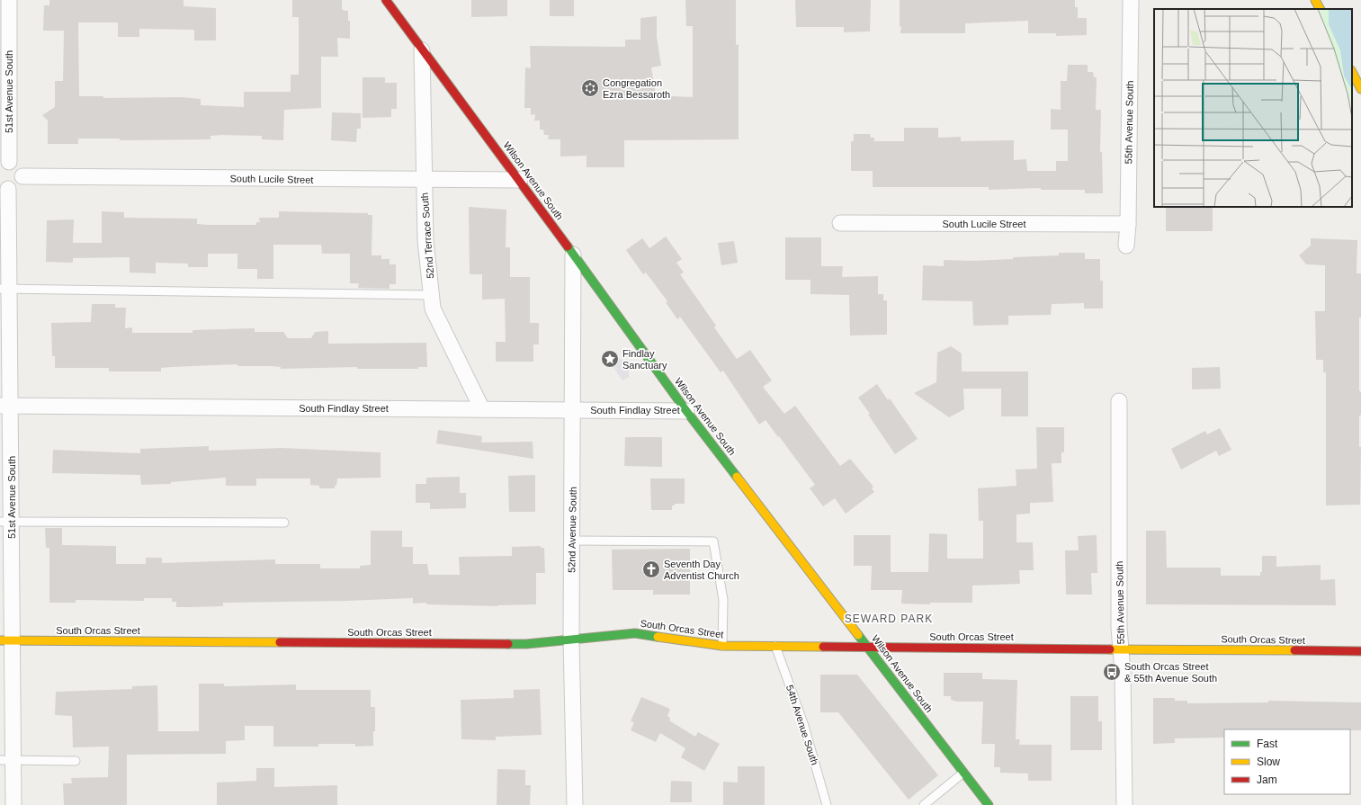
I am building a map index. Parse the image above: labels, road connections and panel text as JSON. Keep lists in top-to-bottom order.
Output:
{
  "streets": {
    "street": [
      "51st Avenue South",
      "55th Avenue South",
      "South Lucile Street",
      "Wilson Avenue South",
      "52nd Terrace South",
      "South Findlay Street",
      "52nd Avenue South",
      "South Orcas Street"
    ],
    "lane": ["54th Avenue South"]
  },
  "crossings": [
    ["51st Avenue South", "South Findlay Street"],
    ["51st Avenue South", "South Orcas Street"],
    ["55th Avenue South", "South Lucile Street"],
    ["55th Avenue South", "South Orcas Street"],
    ["South Lucile Street", "Wilson Avenue South"],
    ["South Lucile Street", "52nd Terrace South"],
    ["Wilson Avenue South", "52nd Terrace South"],
    ["Wilson Avenue South", "South Findlay Street"],
    ["Wilson Avenue South", "52nd Avenue South"],
    ["Wilson Avenue South", "South Orcas Street"],
    ["52nd Terrace South", "South Findlay Street"],
    ["South Findlay Street", "52nd Avenue South"],
    ["52nd Avenue South", "South Orcas Street"],
    ["South Orcas Street", "54th Avenue South"]
  ],
  "districts": ["SEWARD PARK"],
  "places": {
    "synagogue": ["Congregation Ezra Bessaroth"],
    "place": ["Findlay Sanctuary"],
    "church": ["Seventh Day Adventist Church"],
    "bus stop": ["South Orcas Street & 55th Avenue South"]
  },
  "legend": ["Fast", "Slow", "Jam"]
}
